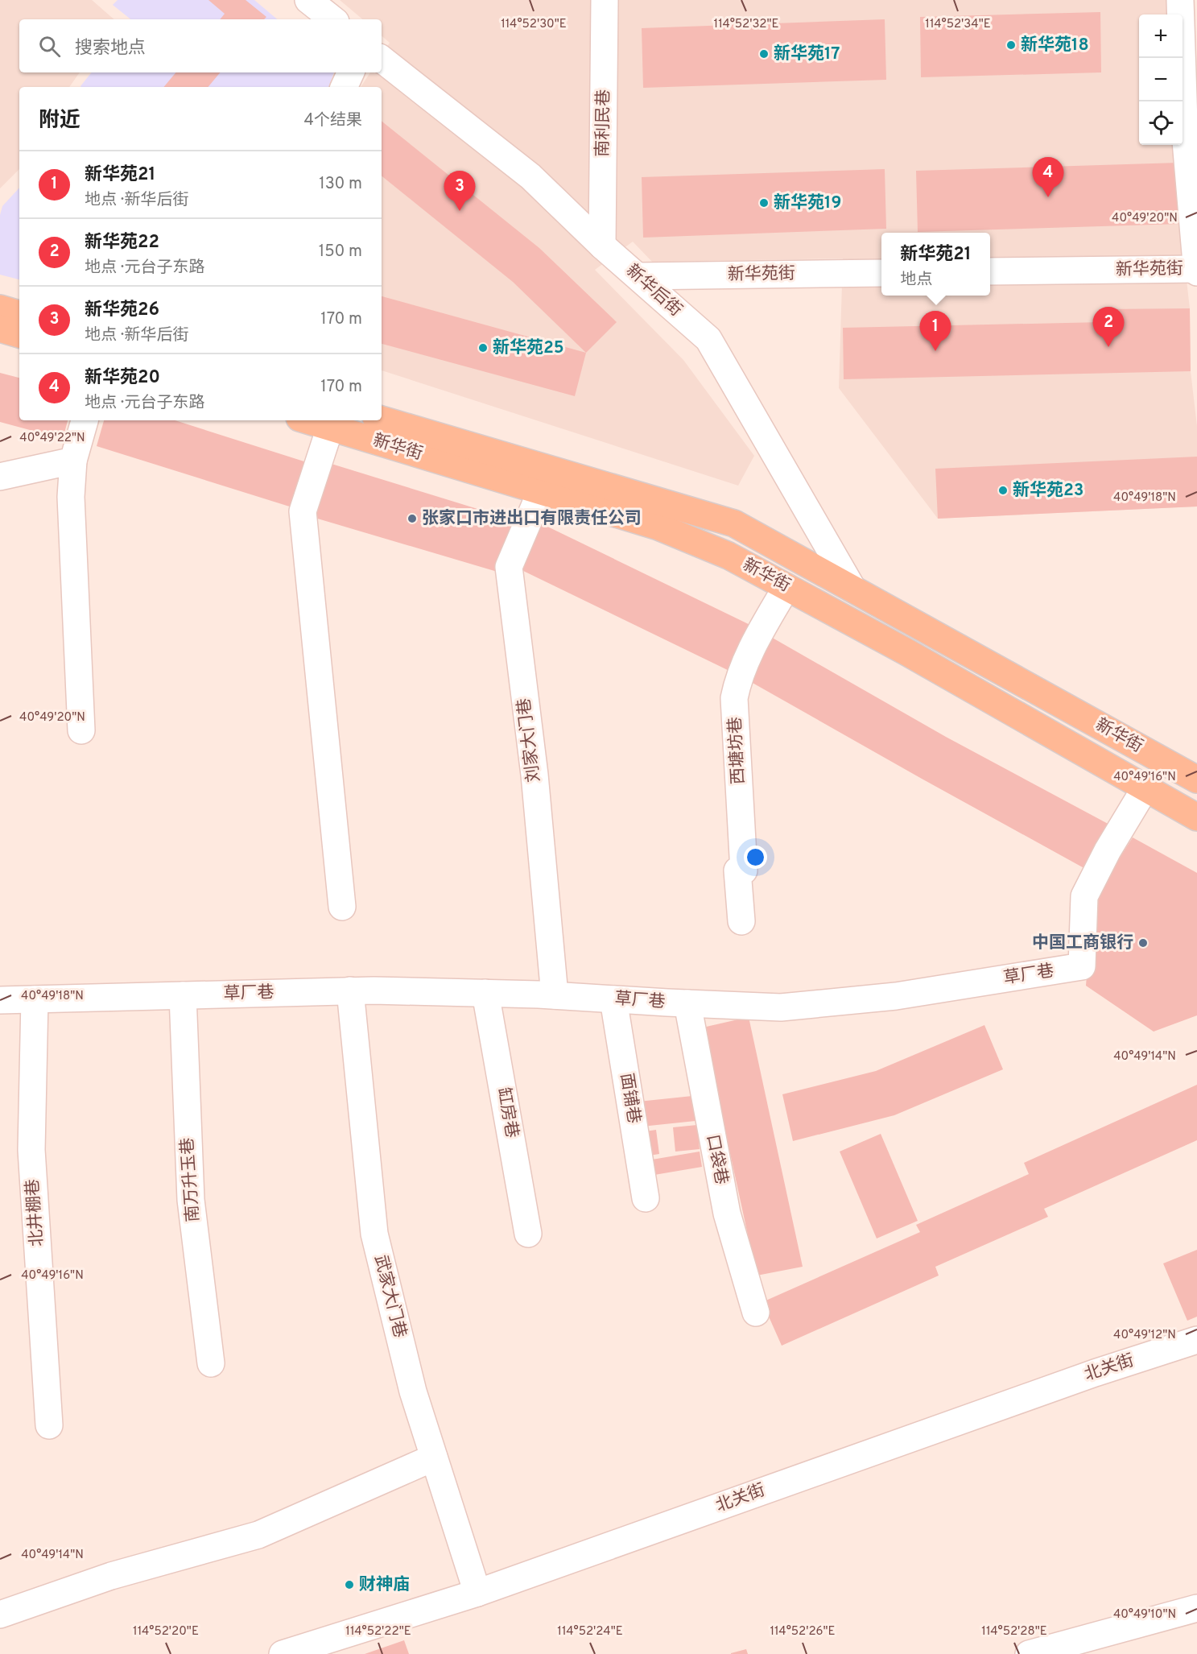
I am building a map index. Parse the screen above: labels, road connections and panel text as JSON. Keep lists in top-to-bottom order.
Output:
{
  "streets": {
    "main road": ["新华街"],
    "street": [
      "南利民巷",
      "新华苑街",
      "新华后街",
      "刘家大门巷",
      "西塘坊巷",
      "草厂巷",
      "面铺巷",
      "缸房巷",
      "口袋巷",
      "南万升玉巷",
      "北井棚巷",
      "武家大门巷",
      "北关街"
    ]
  },
  "crossings": [
    ["南利民巷", "新华后街"],
    ["新华苑街", "新华后街"],
    ["新华后街", "新华街"],
    ["新华街", "刘家大门巷"],
    ["新华街", "西塘坊巷"],
    ["新华街", "草厂巷"],
    ["刘家大门巷", "草厂巷"],
    ["草厂巷", "面铺巷"],
    ["草厂巷", "缸房巷"],
    ["草厂巷", "口袋巷"],
    ["草厂巷", "南万升玉巷"],
    ["草厂巷", "北井棚巷"],
    ["草厂巷", "武家大门巷"],
    ["武家大门巷", "北关街"]
  ],
  "places": [
    "新华苑18",
    "新华苑17",
    "新华苑19",
    "新华苑25",
    "新华苑23",
    "张家口市进出口有限责任公司",
    "中国工商银行",
    "财神庙"
  ],
  "page": {
    "map_buttons": ["+", "−"],
    "search": "搜索地点",
    "heading": ["附近", "4个结果"],
    "list": [
      {
        "mark": "1",
        "name": "新华苑21",
        "note": "地点 · 新华后街",
        "value": "130 m"
      },
      {
        "mark": "2",
        "name": "新华苑22",
        "note": "地点 · 元台子东路",
        "value": "150 m"
      },
      {
        "mark": "3",
        "name": "新华苑26",
        "note": "地点 · 新华后街",
        "value": "170 m"
      },
      {
        "mark": "4",
        "name": "新华苑20",
        "note": "地点 · 元台子东路",
        "value": "170 m"
      }
    ],
    "pins": [
      "4",
      "3",
      "2",
      "1"
    ],
    "popup": ["新华苑21", "地点"]
  },
  "coordinates": [
    "114°52'30\"E",
    "114°52'32\"E",
    "114°52'34\"E",
    "40°49'20\"N",
    "40°49'22\"N",
    "40°49'18\"N",
    "40°49'16\"N",
    "40°49'14\"N",
    "40°49'12\"N",
    "40°49'10\"N",
    "114°52'20\"E",
    "114°52'22\"E",
    "114°52'24\"E",
    "114°52'26\"E",
    "114°52'28\"E"
  ]
}
